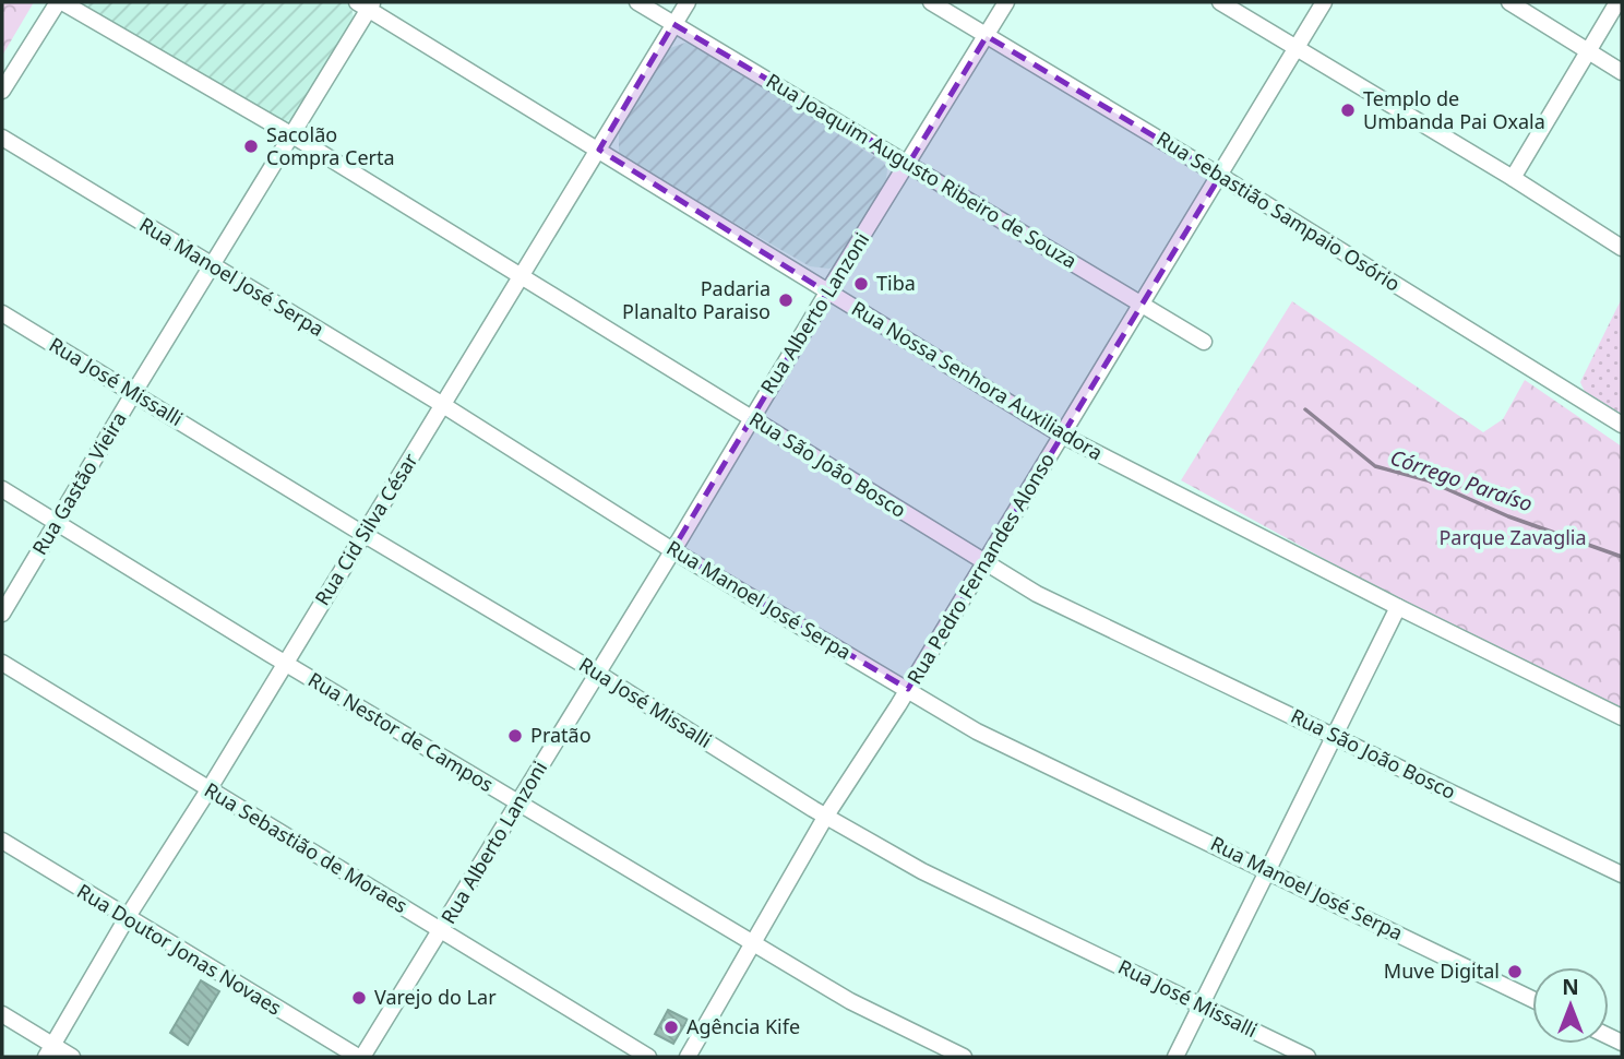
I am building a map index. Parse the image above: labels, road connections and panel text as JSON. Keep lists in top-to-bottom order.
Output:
{
  "streets": {
    "street": [
      "Rua Joaquim Augusto Ribeiro de Souza",
      "Rua Sebastião Sampaio Osório",
      "Rua Manoel José Serpa",
      "Rua Alberto Lanzoni",
      "Rua Nossa Senhora Auxiliadora",
      "Rua José Missalli",
      "Rua São João Bosco",
      "Rua Gastão Vieira",
      "Rua Cid Silva César",
      "Rua Pedro Fernandes Alonso",
      "Rua Nestor de Campos",
      "Rua Sebastião de Moraes",
      "Rua Doutor Jonas Novaes"
    ]
  },
  "crossings": [
    ["Rua Joaquim Augusto Ribeiro de Souza", "Rua Alberto Lanzoni"],
    ["Rua Joaquim Augusto Ribeiro de Souza", "Rua Cid Silva César"],
    ["Rua Joaquim Augusto Ribeiro de Souza", "Rua Pedro Fernandes Alonso"],
    ["Rua Sebastião Sampaio Osório", "Rua Alberto Lanzoni"],
    ["Rua Sebastião Sampaio Osório", "Rua Pedro Fernandes Alonso"],
    ["Rua Manoel José Serpa", "Rua Alberto Lanzoni"],
    ["Rua Manoel José Serpa", "Rua Gastão Vieira"],
    ["Rua Manoel José Serpa", "Rua Cid Silva César"],
    ["Rua Manoel José Serpa", "Rua Pedro Fernandes Alonso"],
    ["Rua Alberto Lanzoni", "Rua Nossa Senhora Auxiliadora"],
    ["Rua Alberto Lanzoni", "Rua José Missalli"],
    ["Rua Alberto Lanzoni", "Rua São João Bosco"],
    ["Rua Alberto Lanzoni", "Rua Nestor de Campos"],
    ["Rua Alberto Lanzoni", "Rua Sebastião de Moraes"],
    ["Rua Alberto Lanzoni", "Rua Doutor Jonas Novaes"],
    ["Rua Nossa Senhora Auxiliadora", "Rua Gastão Vieira"],
    ["Rua Nossa Senhora Auxiliadora", "Rua Cid Silva César"],
    ["Rua Nossa Senhora Auxiliadora", "Rua Pedro Fernandes Alonso"],
    ["Rua José Missalli", "Rua Gastão Vieira"],
    ["Rua José Missalli", "Rua Cid Silva César"],
    ["Rua José Missalli", "Rua Pedro Fernandes Alonso"],
    ["Rua São João Bosco", "Rua Gastão Vieira"],
    ["Rua São João Bosco", "Rua Cid Silva César"],
    ["Rua São João Bosco", "Rua Pedro Fernandes Alonso"],
    ["Rua Gastão Vieira", "Rua Nestor de Campos"],
    ["Rua Cid Silva César", "Rua Nestor de Campos"],
    ["Rua Cid Silva César", "Rua Sebastião de Moraes"],
    ["Rua Cid Silva César", "Rua Doutor Jonas Novaes"],
    ["Rua Pedro Fernandes Alonso", "Rua Nestor de Campos"]
  ],
  "water": ["Córrego Paraíso"],
  "parks": ["Parque Zavaglia"],
  "places": [
    "Templo de Umbanda Pai Oxala",
    "Sacolão Compra Certa",
    "Tiba",
    "Padaria Planalto Paraiso",
    "Pratão",
    "Muve Digital",
    "Varejo do Lar",
    "Agência Kife"
  ],
  "north": "top"
}
